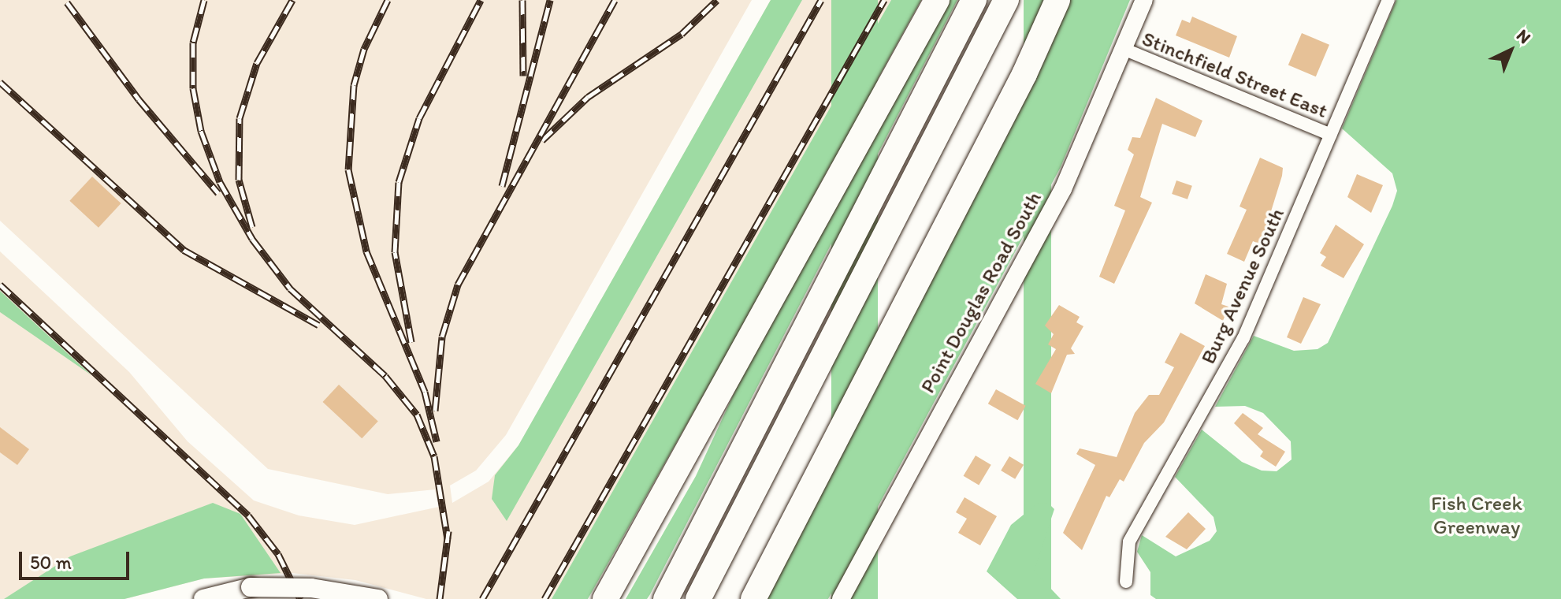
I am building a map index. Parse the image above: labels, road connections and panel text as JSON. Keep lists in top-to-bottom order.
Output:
{
  "streets": {
    "street": ["Stinchfield Street East", "Burg Avenue South", "Point Douglas Road South"]
  },
  "crossings": [
    ["Stinchfield Street East", "Burg Avenue South"],
    ["Stinchfield Street East", "Point Douglas Road South"]
  ],
  "parks": ["Fish Creek Greenway"],
  "scale_bar": "50 m",
  "north": "top right"
}
